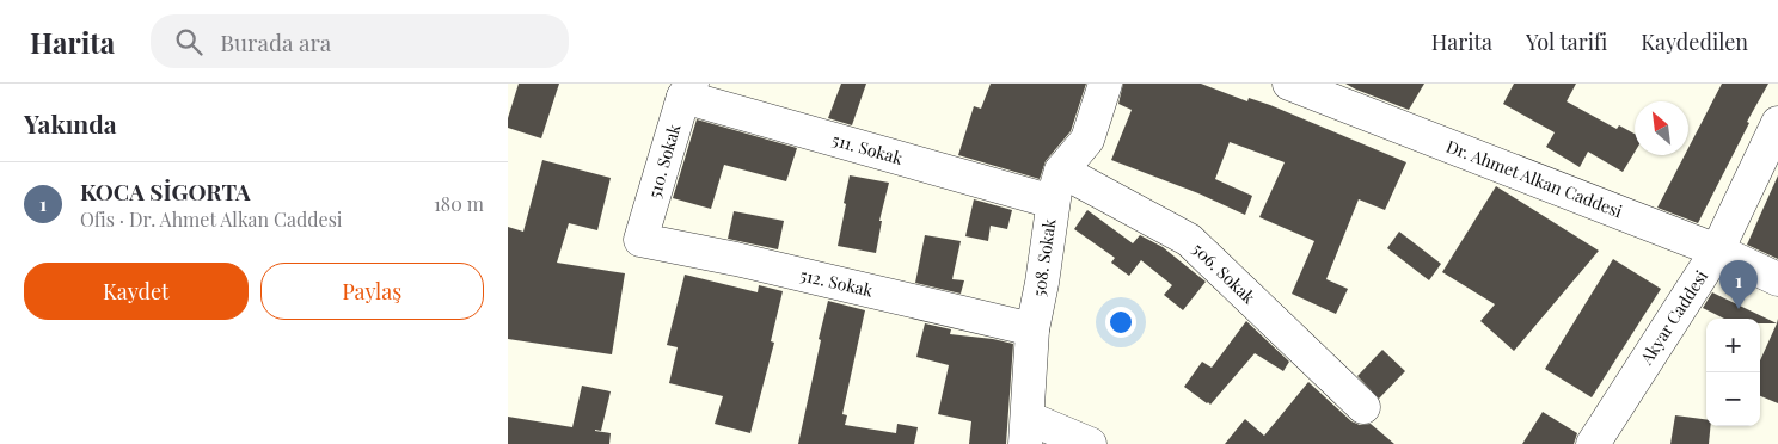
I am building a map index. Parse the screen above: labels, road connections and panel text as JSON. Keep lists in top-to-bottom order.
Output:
{
  "streets": {
    "street": [
      "511. Sokak",
      "510. Sokak",
      "Dr. Ahmet Alkan Caddesi",
      "508. Sokak",
      "506. Sokak",
      "512. Sokak",
      "Akyar Caddesi"
    ]
  },
  "crossings": [
    ["511. Sokak", "510. Sokak"],
    ["511. Sokak", "508. Sokak"],
    ["510. Sokak", "512. Sokak"],
    ["Dr. Ahmet Alkan Caddesi", "Akyar Caddesi"],
    ["508. Sokak", "506. Sokak"],
    ["508. Sokak", "512. Sokak"]
  ],
  "north": "top left",
  "page": {
    "header": "Harita",
    "search": "Burada ara",
    "nav": ["Harita", "Yol tarifi", "Kaydedilen"],
    "heading": "Yakında",
    "list": [
      {
        "mark": "1",
        "name": "KOCA SİGORTA",
        "note": "Ofis · Dr. Ahmet Alkan Caddesi",
        "value": "180 m"
      }
    ],
    "buttons": ["Kaydet", "Paylaş"],
    "pins": "1",
    "map_buttons": ["+", "−"]
  }
}
